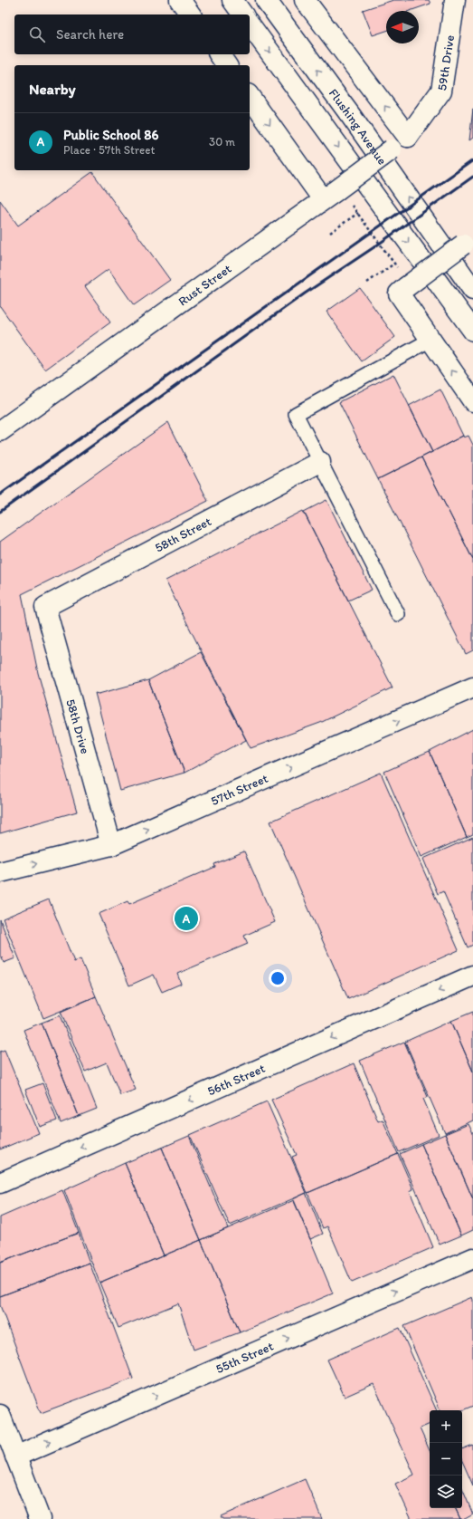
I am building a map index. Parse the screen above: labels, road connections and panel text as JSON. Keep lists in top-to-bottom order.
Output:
{
  "streets": {
    "main road": [
      "59th Drive",
      "Flushing Avenue",
      "Rust Street",
      "58th Street",
      "58th Drive",
      "57th Street",
      "56th Street",
      "55th Street"
    ]
  },
  "crossings": [
    ["59th Drive", "Rust Street"],
    ["58th Street", "58th Drive"],
    ["58th Drive", "57th Street"]
  ],
  "one_way": ["57th Street", "56th Street", "55th Street"],
  "north": "left",
  "page": {
    "search": "Search here",
    "heading": "Nearby",
    "list": [
      {
        "mark": "A",
        "name": "Public School 86",
        "note": "Place · 57th Street",
        "value": "30 m"
      }
    ],
    "pins": "A",
    "map_buttons": ["+", "−"]
  }
}
